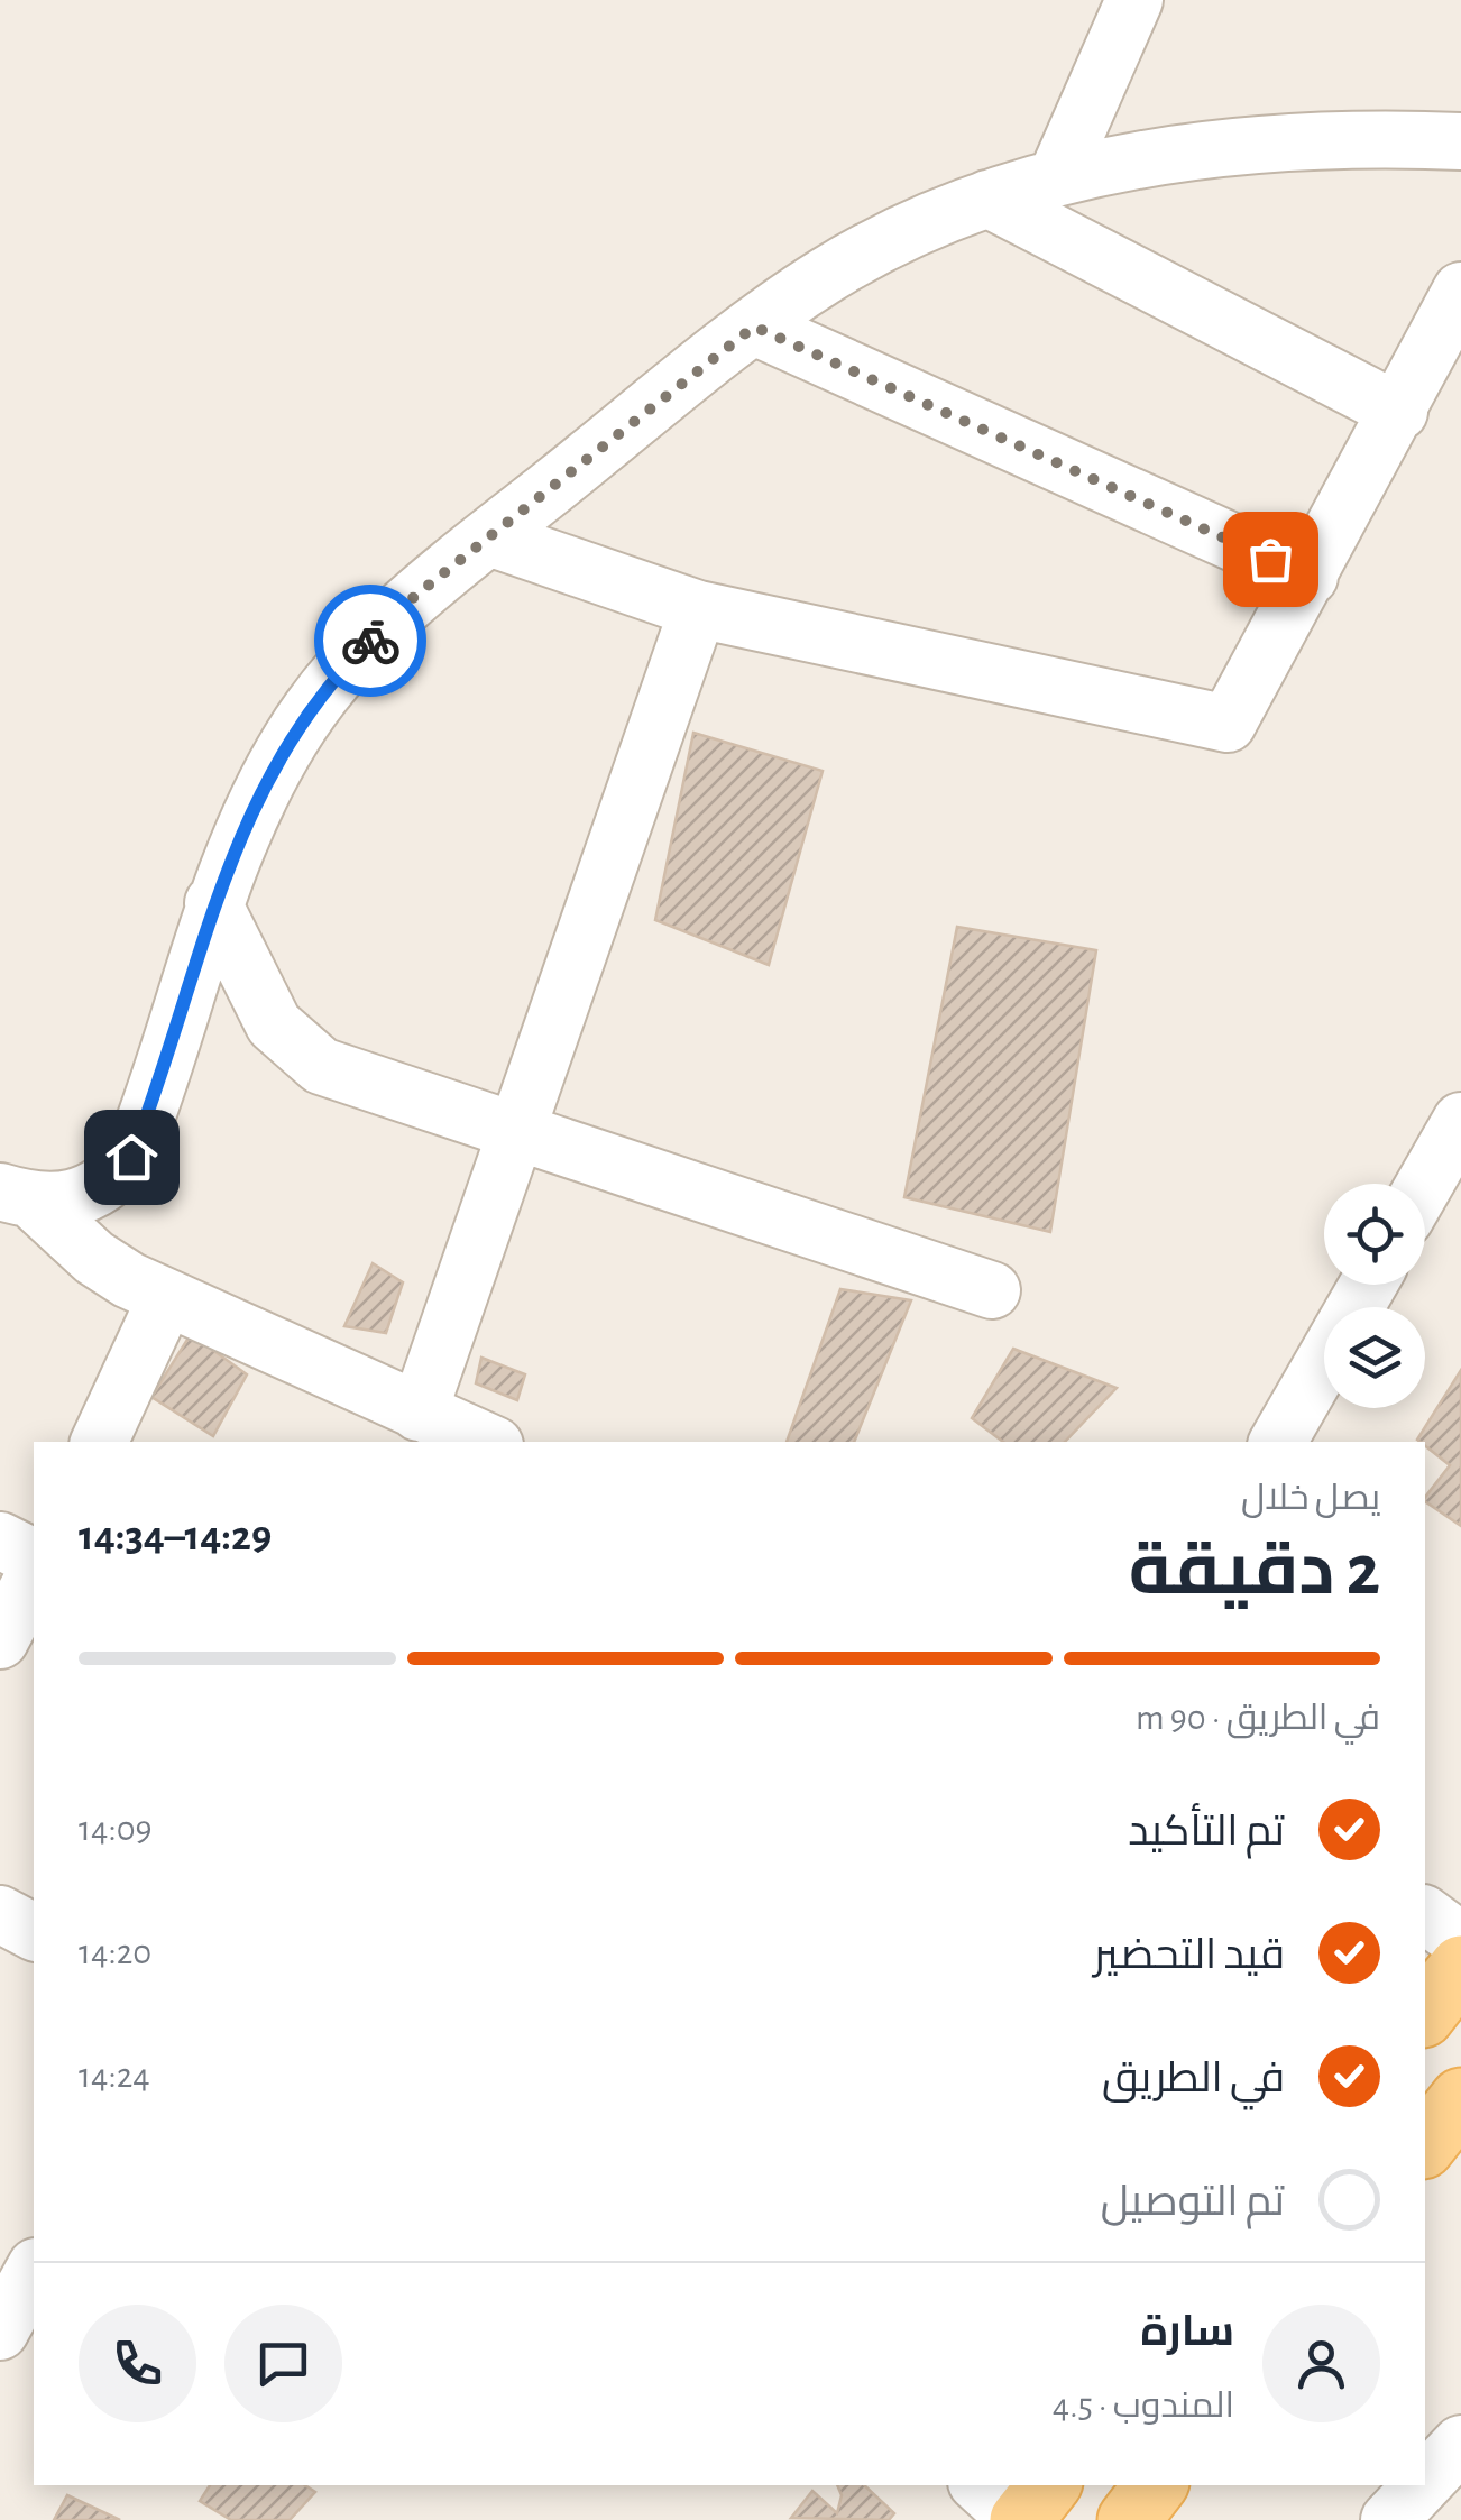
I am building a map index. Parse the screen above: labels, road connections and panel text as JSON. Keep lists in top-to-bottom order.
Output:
{
  "page": {
    "heading": ["2 دقيقة", "يصل خلال", "14:29–14:34"],
    "panel": ["سارة", "المندوب · 4.5"],
    "bar": "في الطريق · 90 m",
    "list": [
      ["تم التأكيد", "14:09"],
      ["قيد التحضير", "14:20"],
      ["في الطريق", "14:24"],
      "تم التوصيل"
    ]
  }
}
